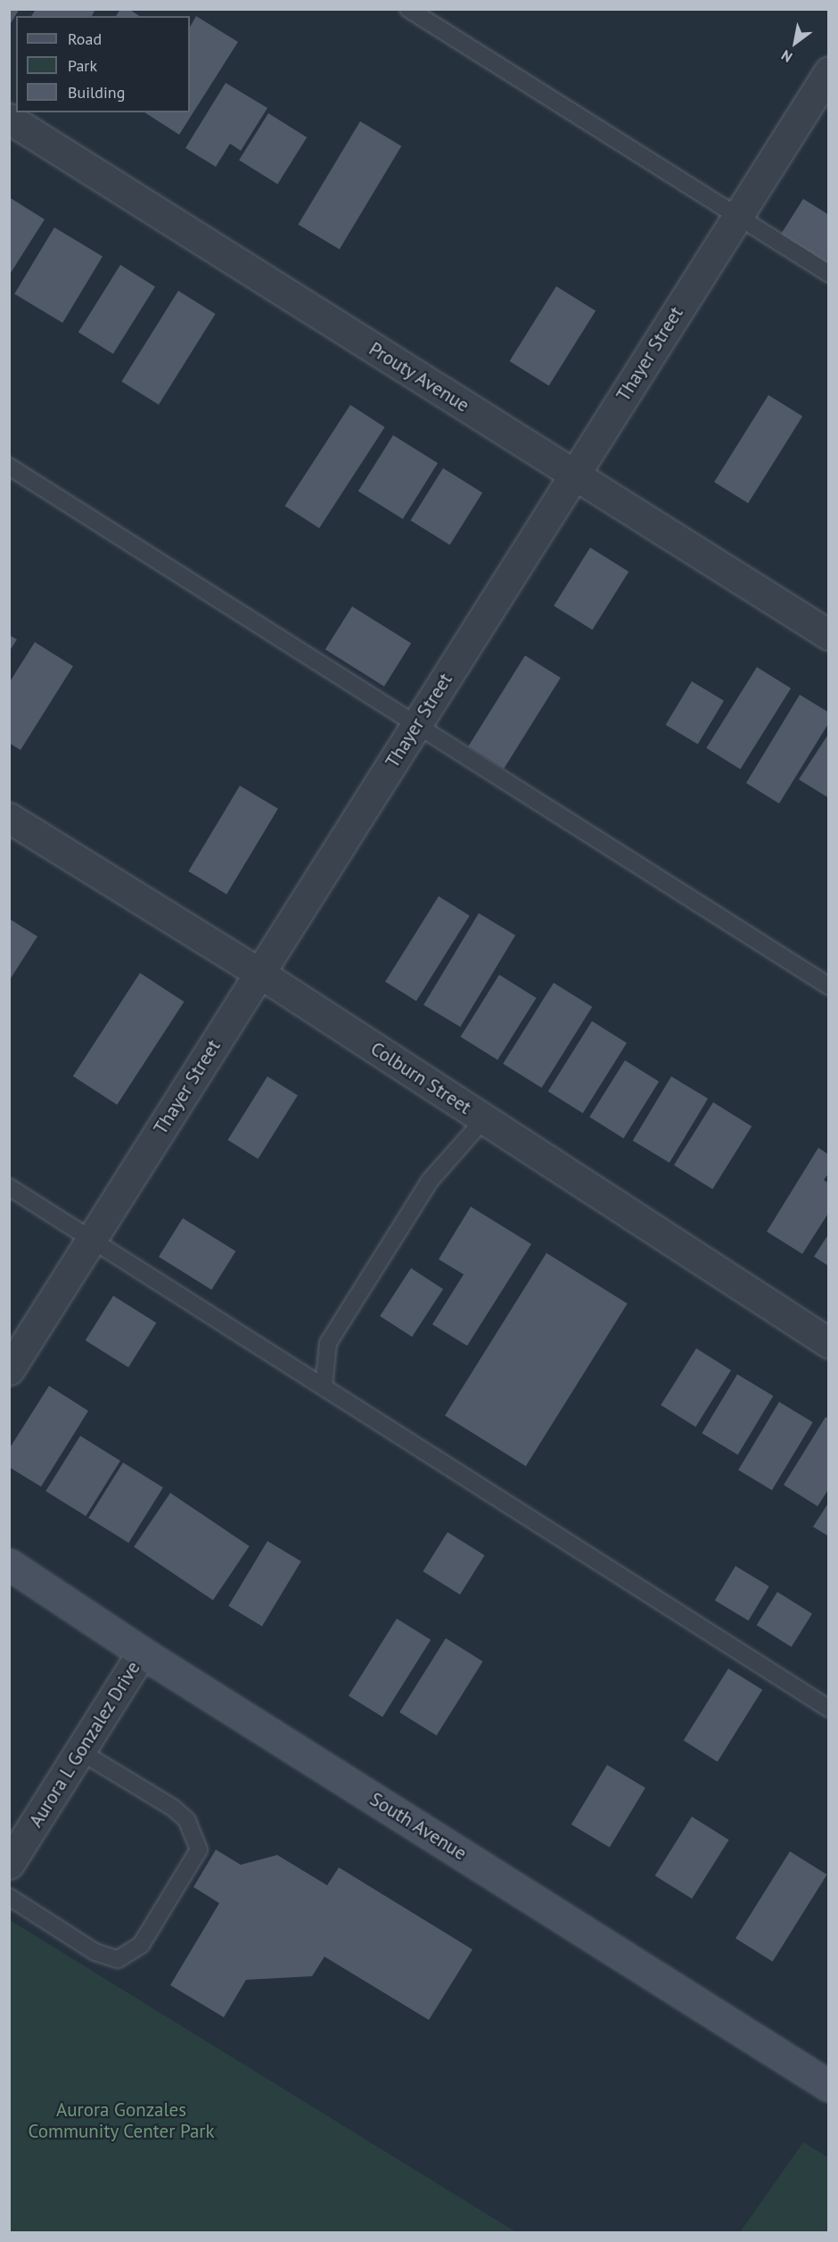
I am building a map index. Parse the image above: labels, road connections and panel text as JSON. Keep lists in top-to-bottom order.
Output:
{
  "streets": {
    "street": [
      "Thayer Street",
      "Prouty Avenue",
      "Colburn Street",
      "Aurora L Gonzalez Drive",
      "South Avenue"
    ]
  },
  "crossings": [
    ["Thayer Street", "Prouty Avenue"],
    ["Thayer Street", "Colburn Street"],
    ["Aurora L Gonzalez Drive", "South Avenue"]
  ],
  "parks": ["Aurora Gonzales Community Center Park"],
  "legend": ["Road", "Park", "Building"],
  "north": "bottom left"
}
